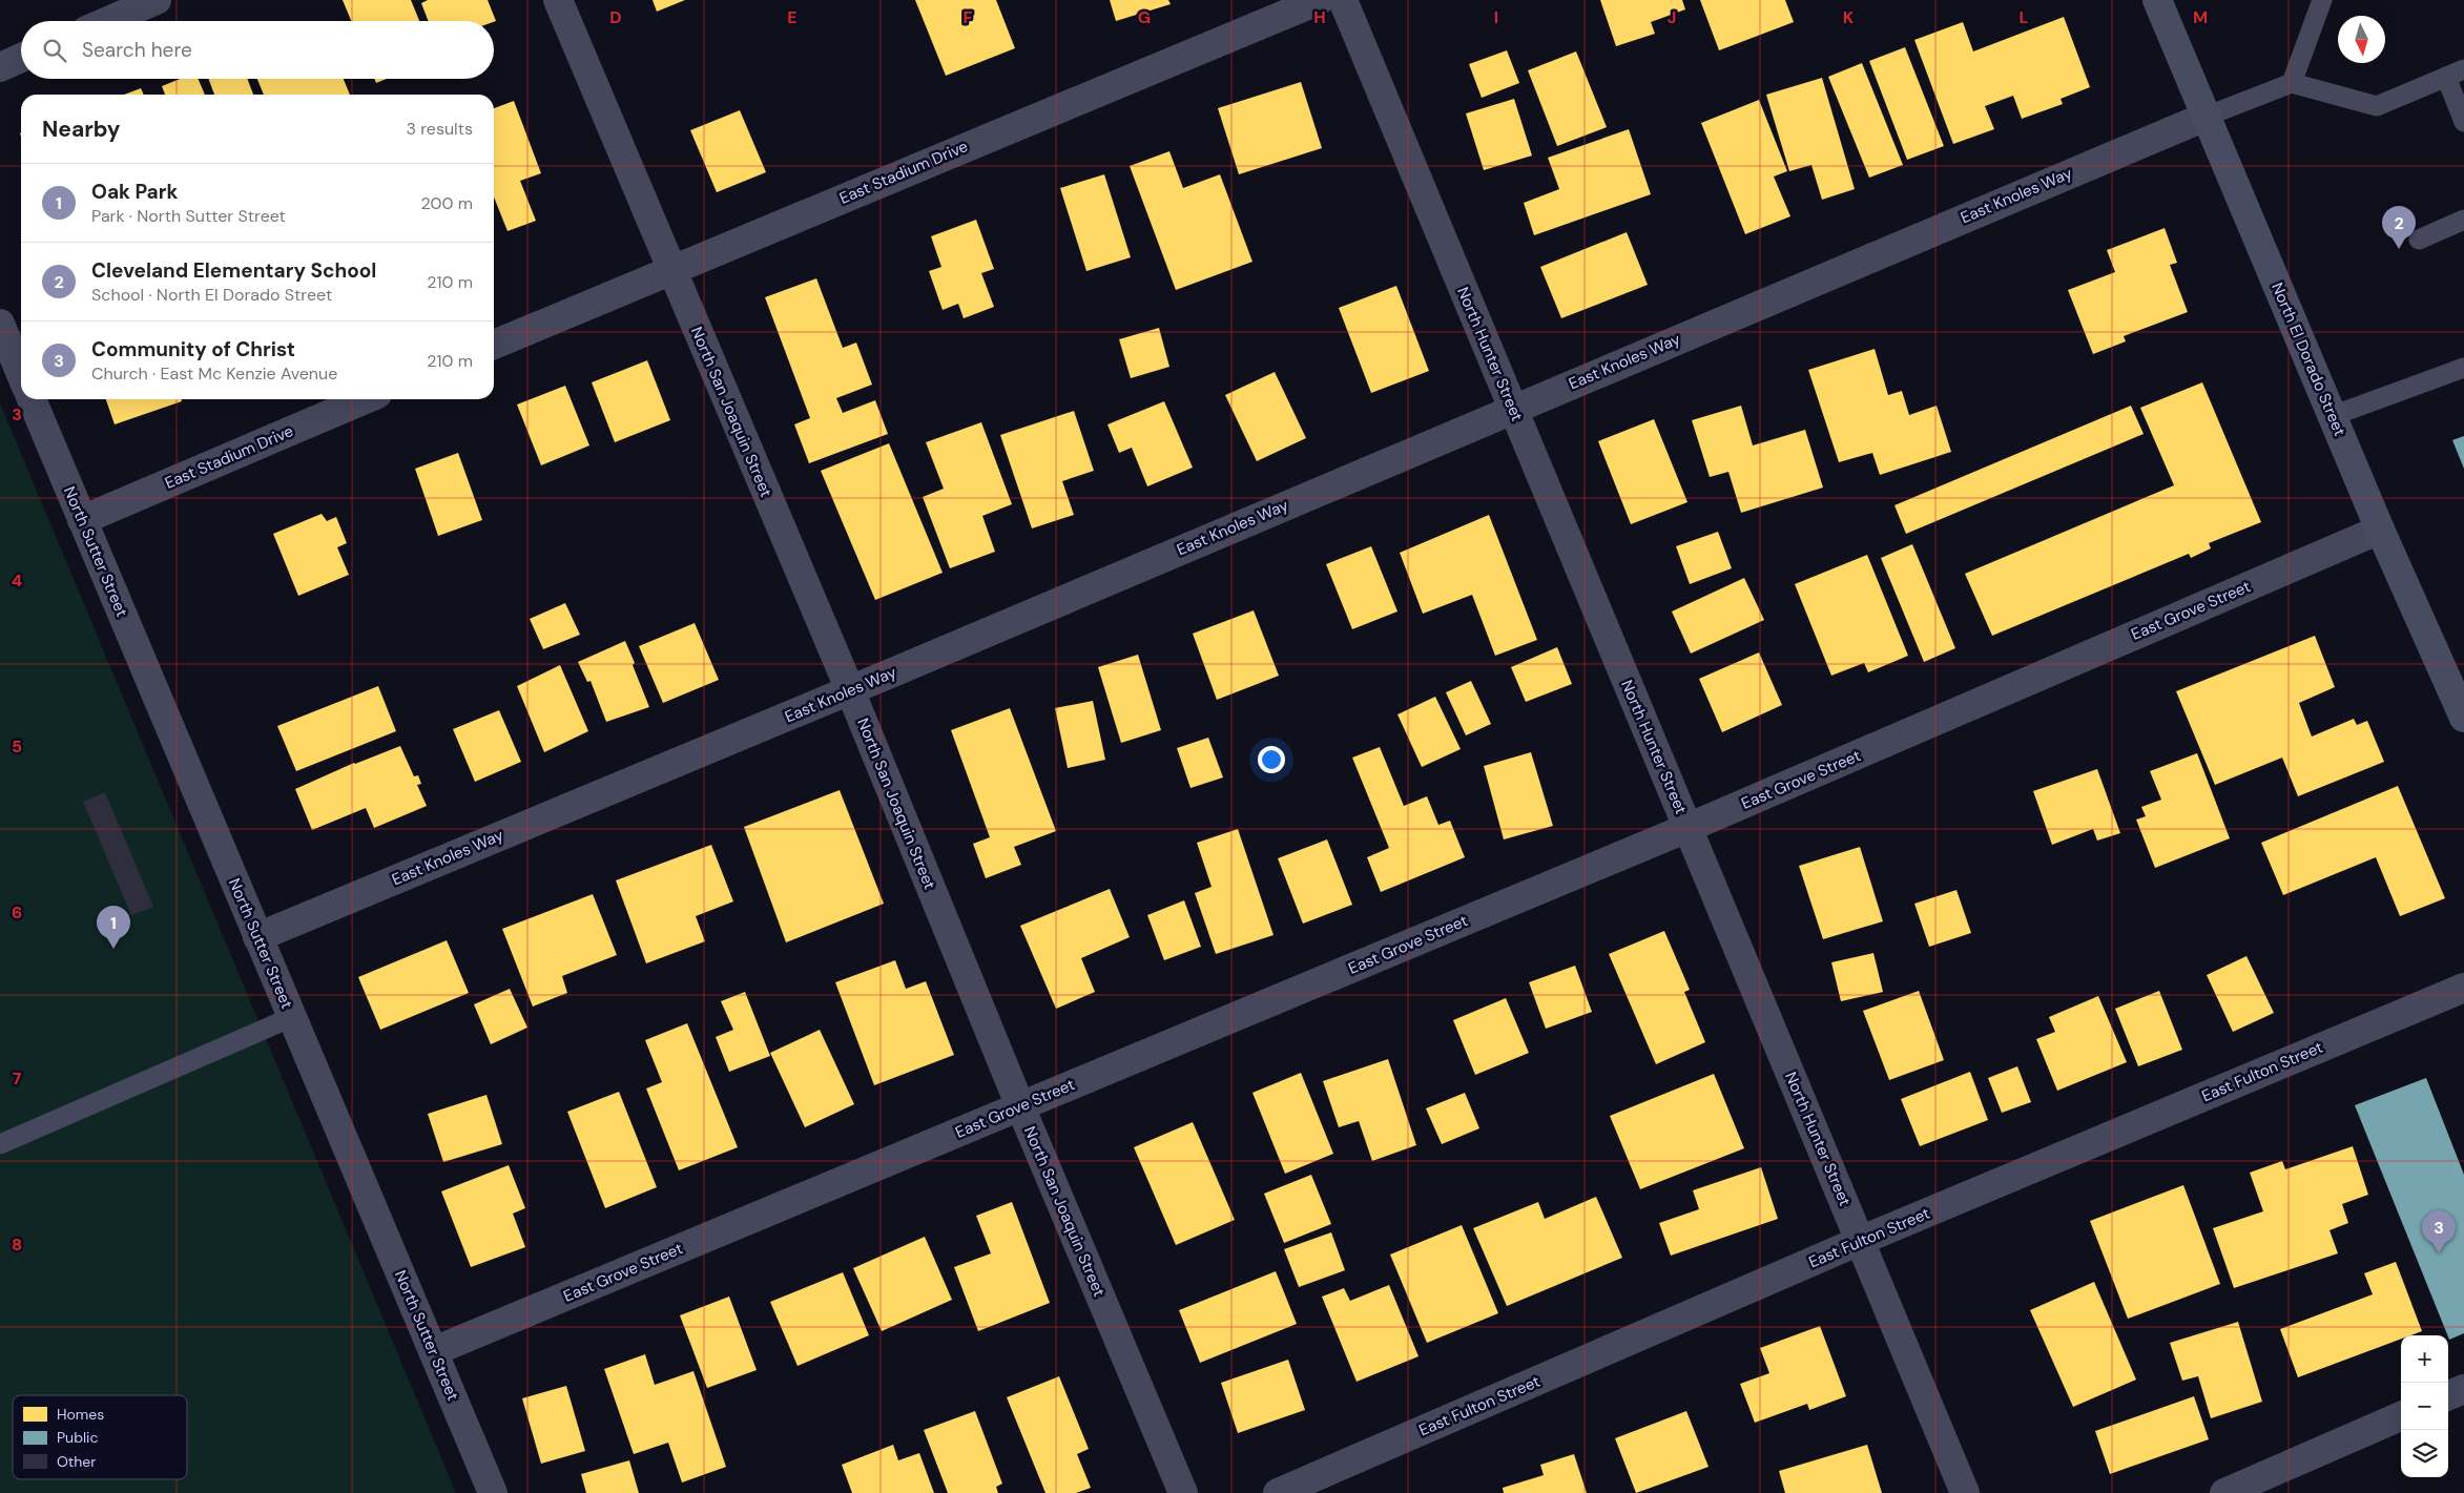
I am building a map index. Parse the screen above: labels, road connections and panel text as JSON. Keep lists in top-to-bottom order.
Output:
{
  "streets": {
    "main road": ["North El Dorado Street"],
    "street": [
      "East Stadium Drive",
      "East Knoles Way",
      "North Hunter Street",
      "North San Joaquin Street",
      "North Sutter Street",
      "East Grove Street",
      "East Fulton Street"
    ]
  },
  "crossings": [
    ["East Stadium Drive", "North San Joaquin Street"],
    ["East Stadium Drive", "North Sutter Street"],
    ["East Knoles Way", "North Hunter Street"],
    ["East Knoles Way", "North El Dorado Street"],
    ["East Knoles Way", "North San Joaquin Street"],
    ["East Knoles Way", "North Sutter Street"],
    ["North Hunter Street", "East Grove Street"],
    ["North Hunter Street", "East Fulton Street"],
    ["North El Dorado Street", "East Grove Street"],
    ["North San Joaquin Street", "East Grove Street"],
    ["North Sutter Street", "East Grove Street"]
  ],
  "legend": ["Homes", "Public", "Other"],
  "north": "bottom",
  "page": {
    "search": "Search here",
    "heading": ["Nearby", "3 results"],
    "list": [
      {
        "mark": "1",
        "name": "Oak Park",
        "note": "Park · North Sutter Street",
        "value": "200 m"
      },
      {
        "mark": "2",
        "name": "Cleveland Elementary School",
        "note": "School · North El Dorado Street",
        "value": "210 m"
      },
      {
        "mark": "3",
        "name": "Community of Christ",
        "note": "Church · East Mc Kenzie Avenue",
        "value": "210 m"
      }
    ],
    "pins": ["2", "1", "3"],
    "map_buttons": ["+", "−"]
  },
  "grid": {
    "columns": [
      "D",
      "E",
      "F",
      "G",
      "H",
      "I",
      "J",
      "K",
      "L",
      "M"
    ],
    "rows": [
      "3",
      "4",
      "5",
      "6",
      "7",
      "8"
    ]
  }
}
